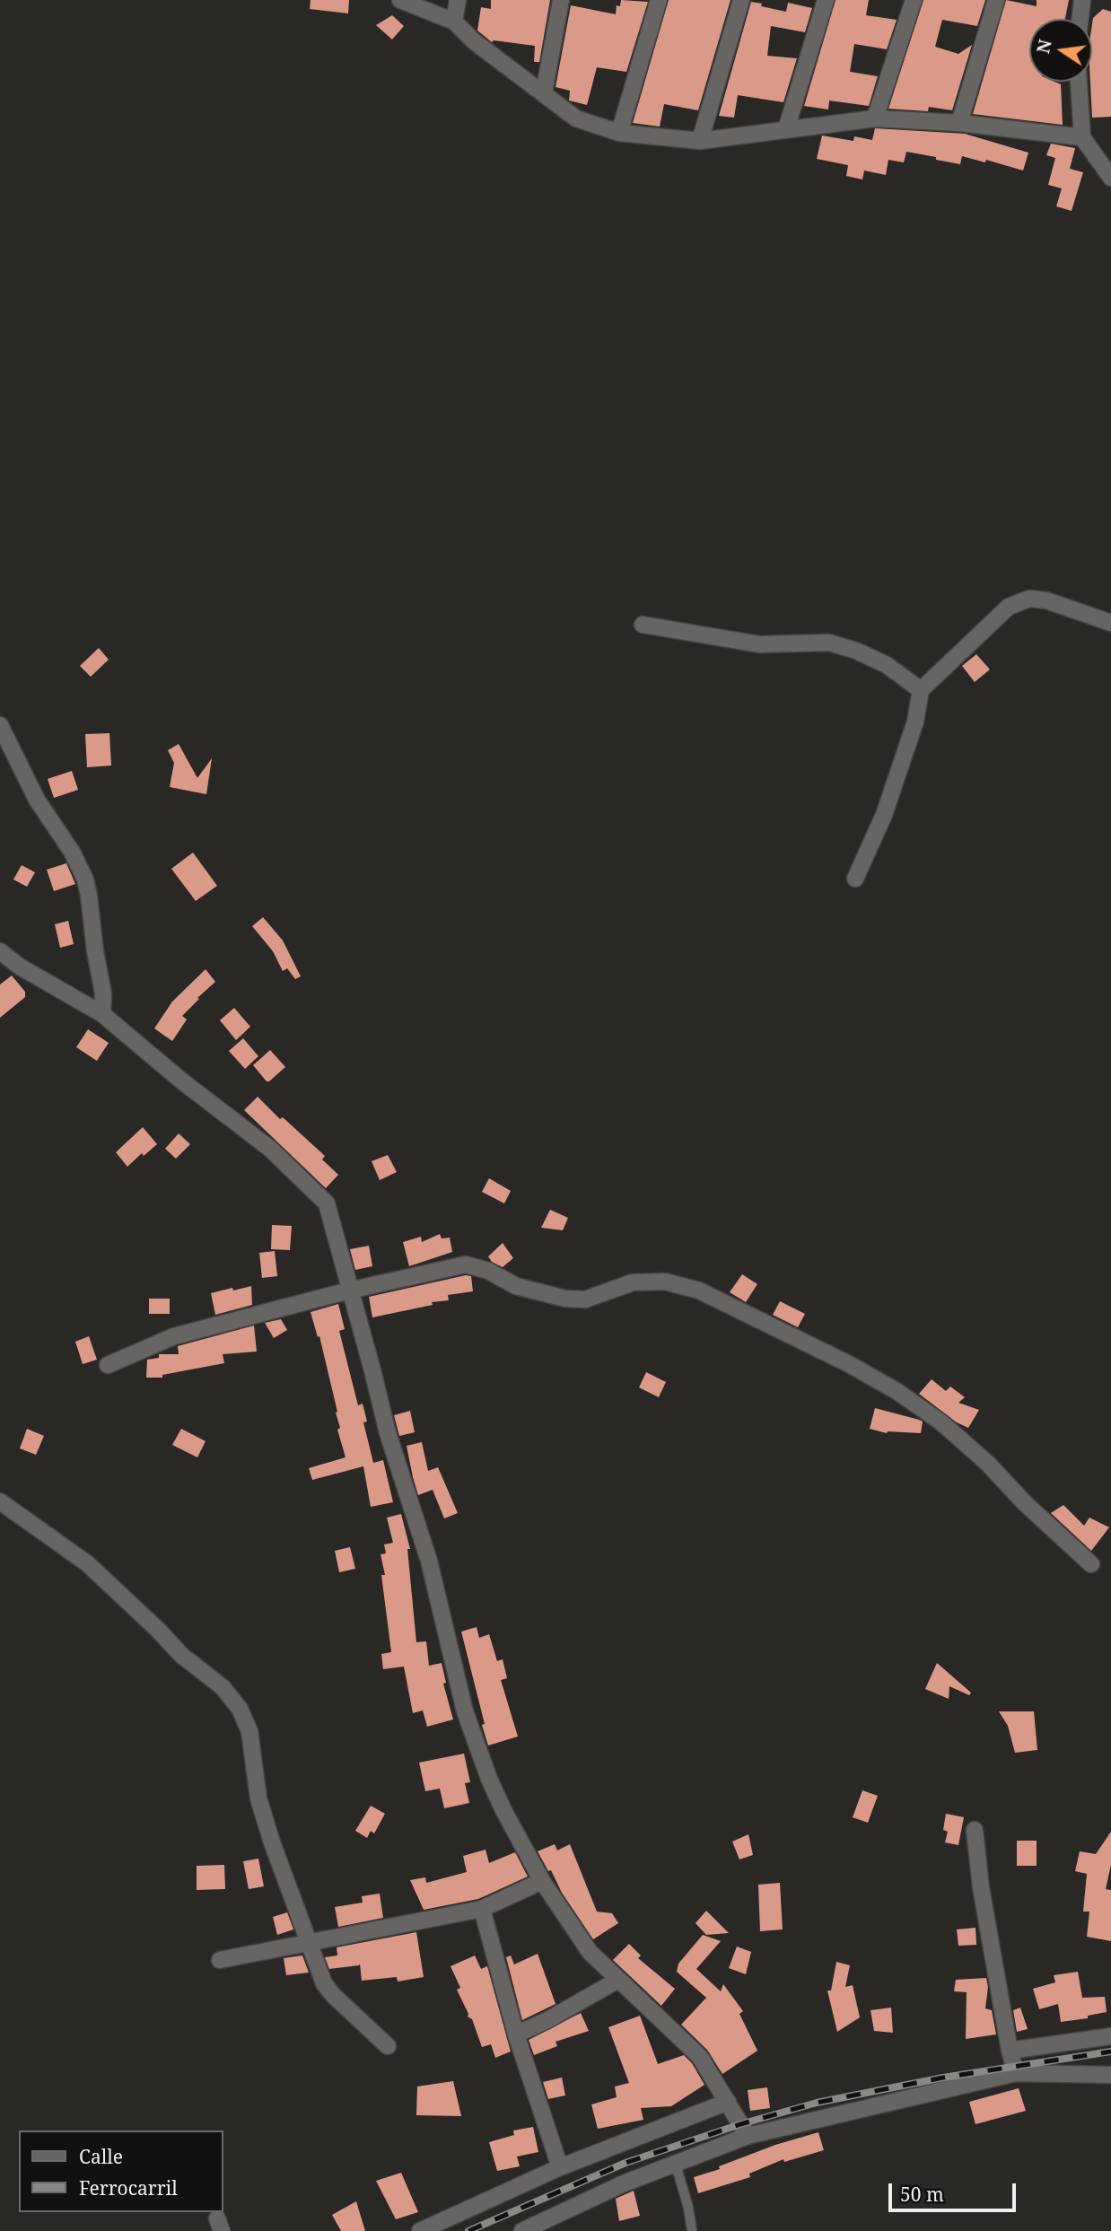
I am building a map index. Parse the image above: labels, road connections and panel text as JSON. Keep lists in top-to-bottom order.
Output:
{
  "legend": ["Calle", "Ferrocarril"],
  "scale_bar": "50 m",
  "north": "left"
}
